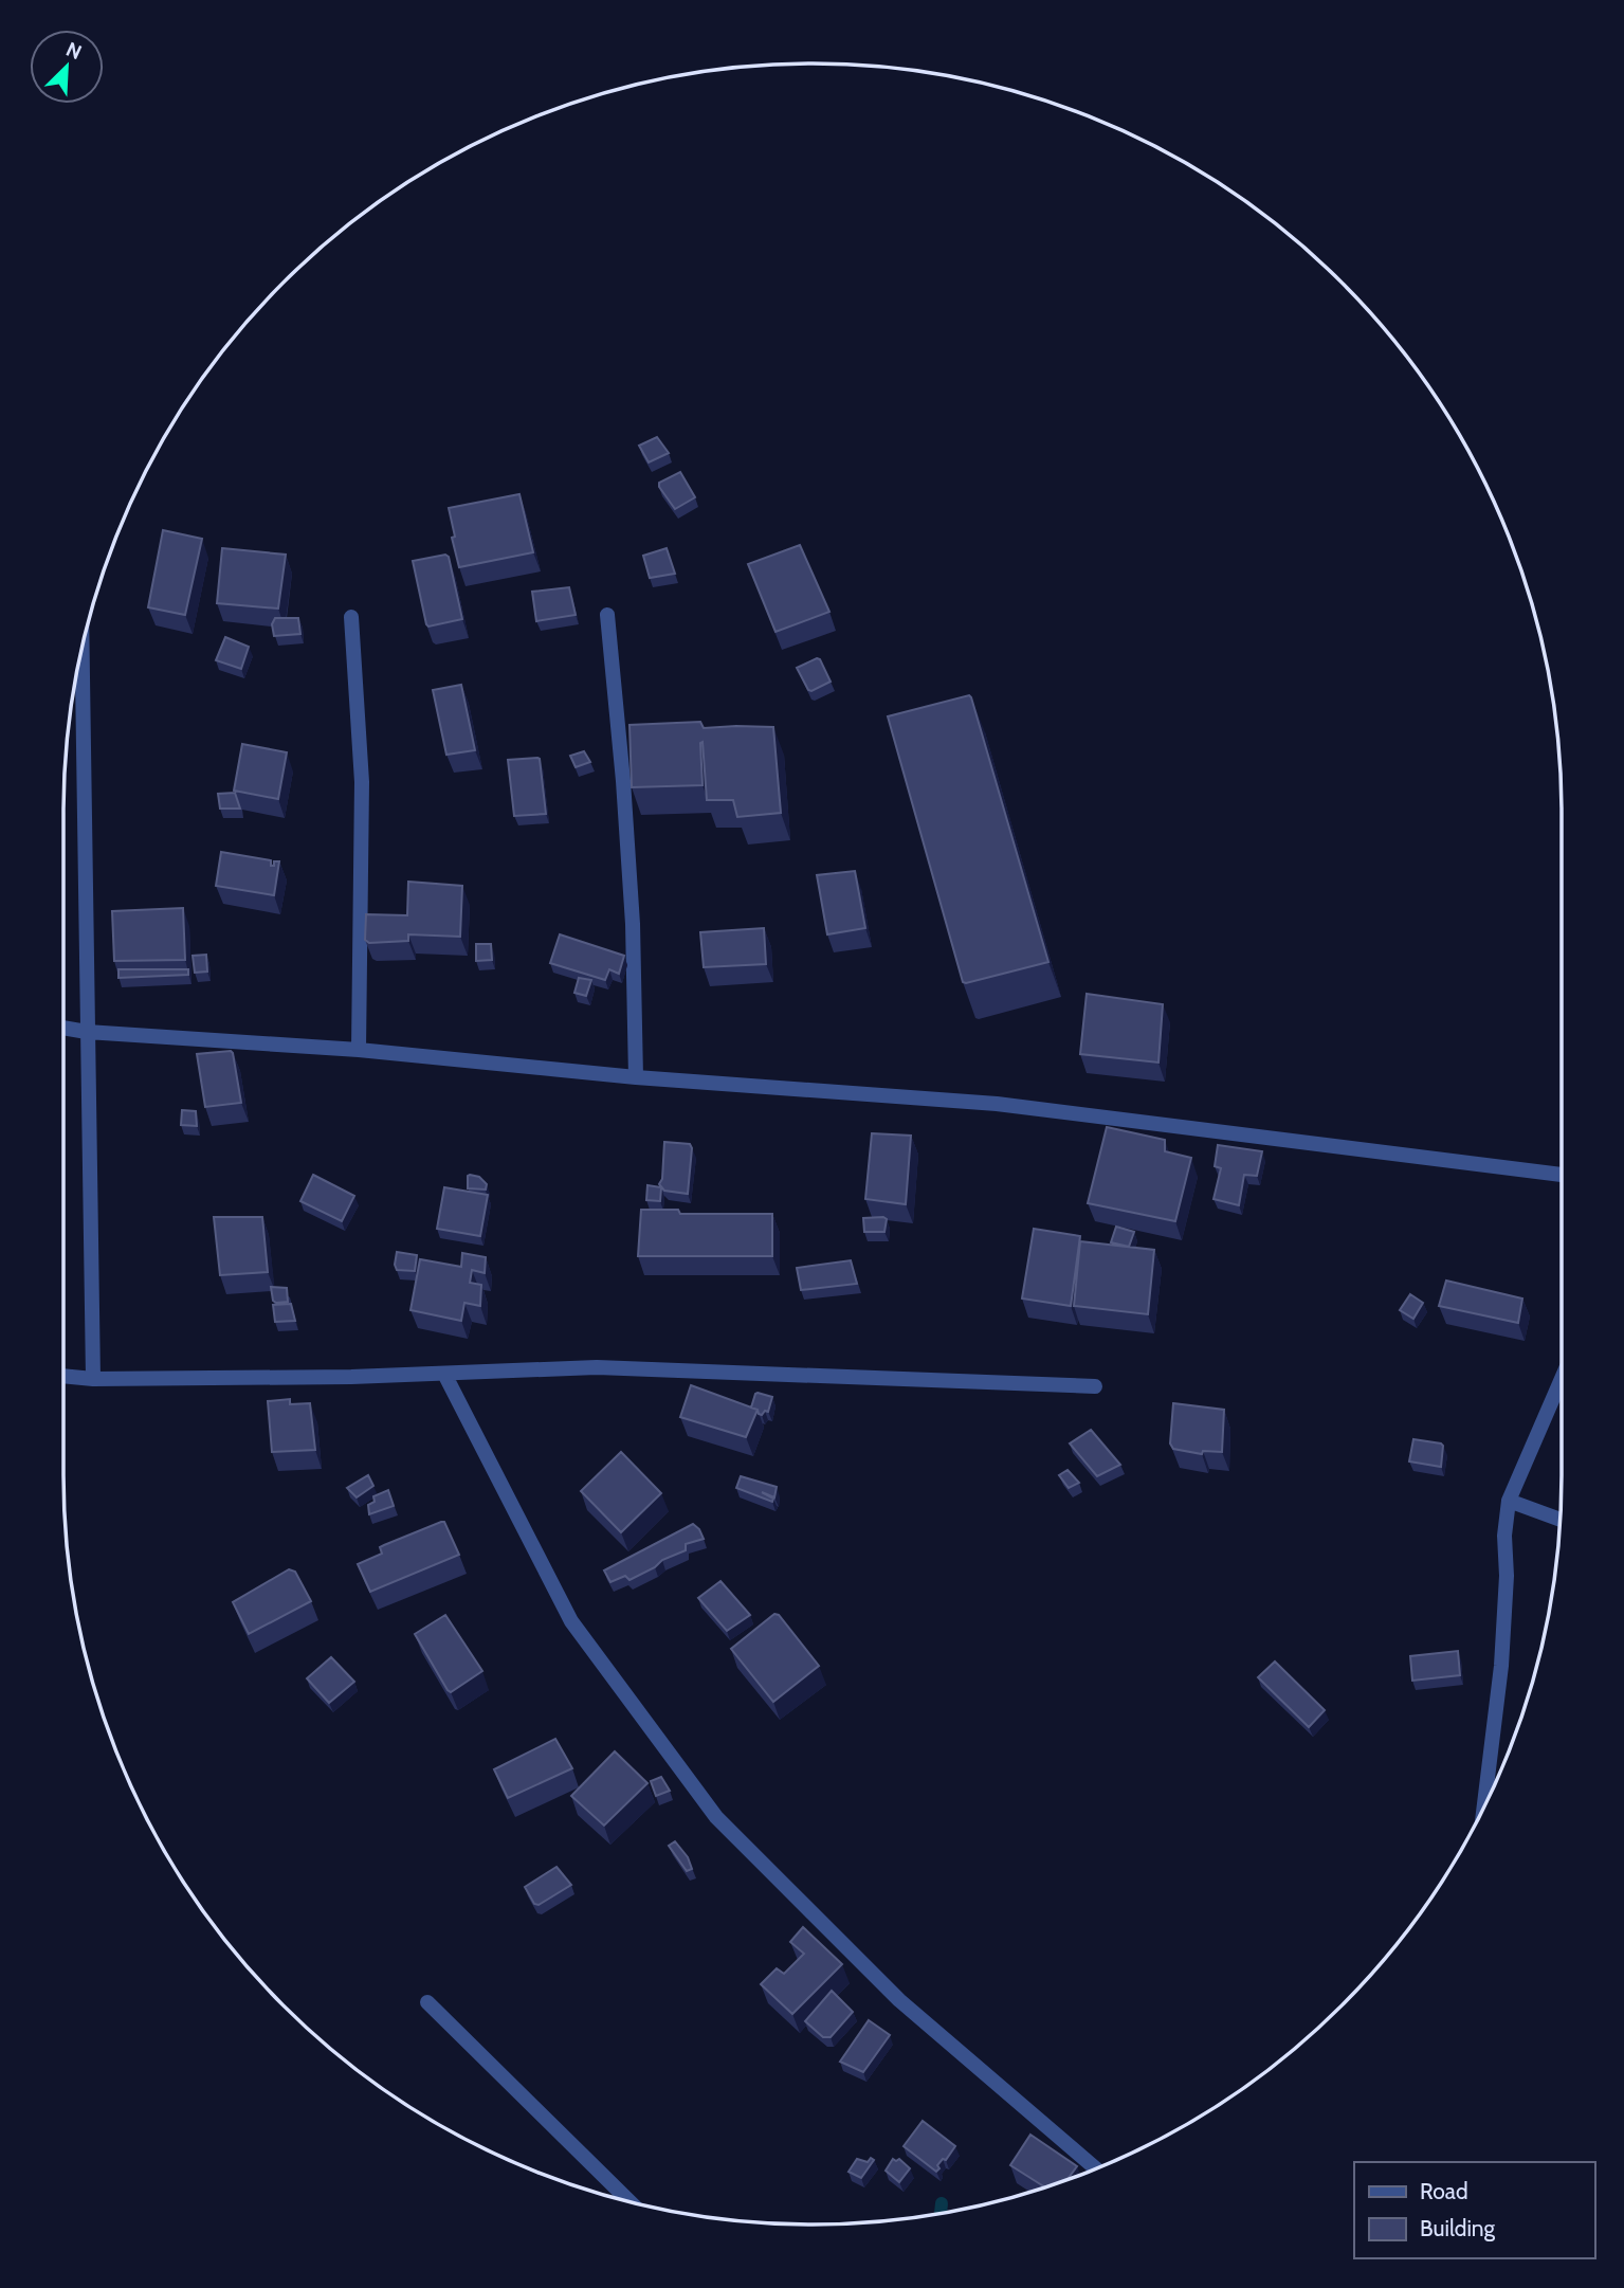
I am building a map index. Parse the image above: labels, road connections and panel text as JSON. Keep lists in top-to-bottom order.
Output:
{
  "legend": ["Road", "Building"],
  "north": "top right"
}
